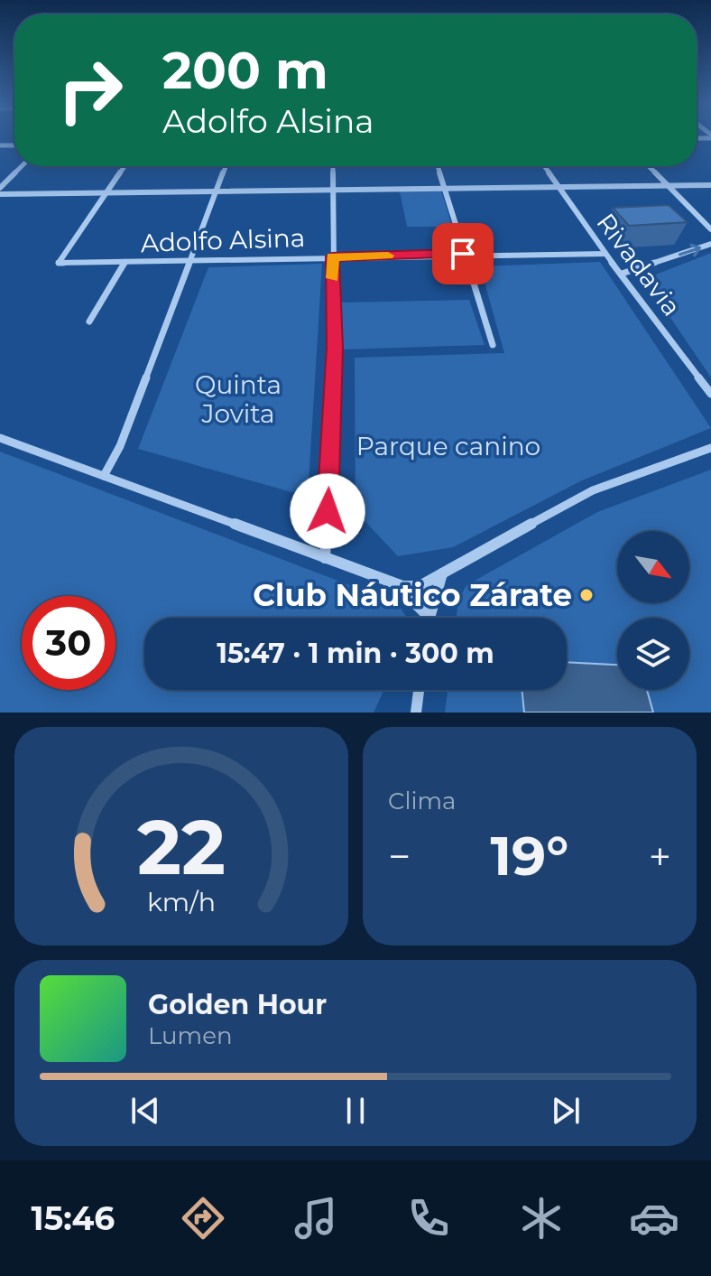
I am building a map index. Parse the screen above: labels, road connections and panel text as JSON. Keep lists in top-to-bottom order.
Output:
{
  "streets": {
    "street": ["Adolfo Alsina", "Rivadavia"]
  },
  "crossings": [
    ["Adolfo Alsina", "Rivadavia"]
  ],
  "parks": ["Quinta Jovita", "Parque canino"],
  "places": ["Club Náutico Zárate"],
  "north": "bottom right",
  "page": {
    "turn": ["200 m", "Adolfo Alsina"],
    "limit": "30",
    "trip": "15:47 · 1 min · 300 m",
    "tile": "Clima",
    "heat": ["−", "19°", "+"],
    "song": ["Golden Hour", "Lumen"],
    "tabs": "15:46",
    "gauge": ["22", "km/h"]
  }
}
